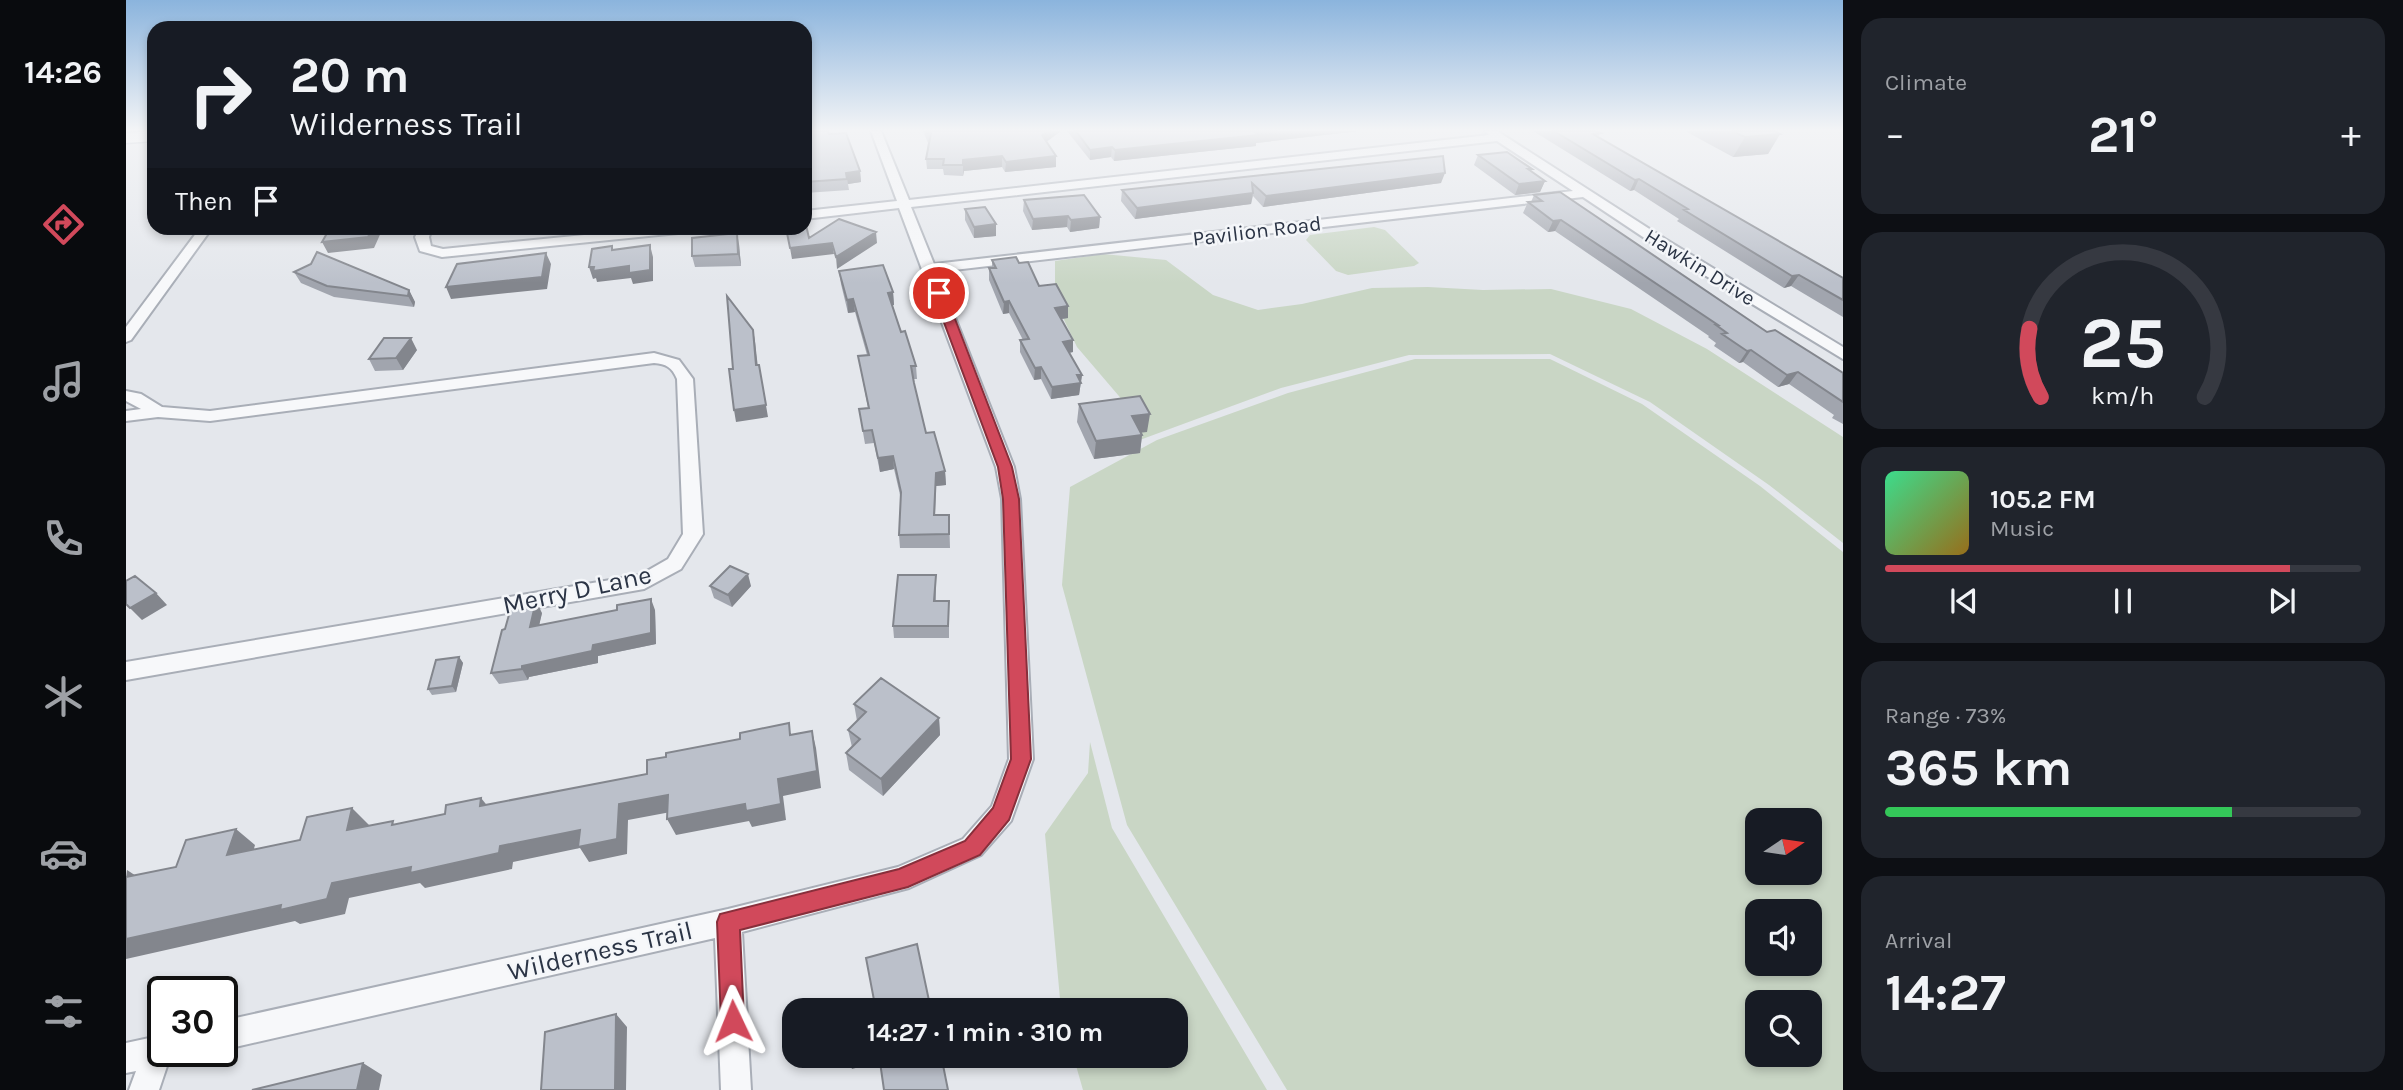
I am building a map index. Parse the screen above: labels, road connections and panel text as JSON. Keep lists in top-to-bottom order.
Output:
{
  "streets": {
    "street": [
      "Pavilion Road",
      "Hawkin Drive",
      "Merry D Lane",
      "Wilderness Trail"
    ]
  },
  "crossings": [
    ["Pavilion Road", "Hawkin Drive"],
    ["Pavilion Road", "Wilderness Trail"]
  ],
  "north": "right",
  "page": {
    "tabs": "14:26",
    "tile": [
      "Climate",
      ["Range · 73%", "365 km"],
      ["Arrival", "14:27"]
    ],
    "turn": ["20 m", "Wilderness Trail"],
    "heat": ["−", "21°", "+"],
    "then": "Then",
    "song": ["105.2 FM", "Music"],
    "limit": "30",
    "trip": "14:27 · 1 min · 310 m",
    "gauge": ["25", "km/h"]
  }
}
